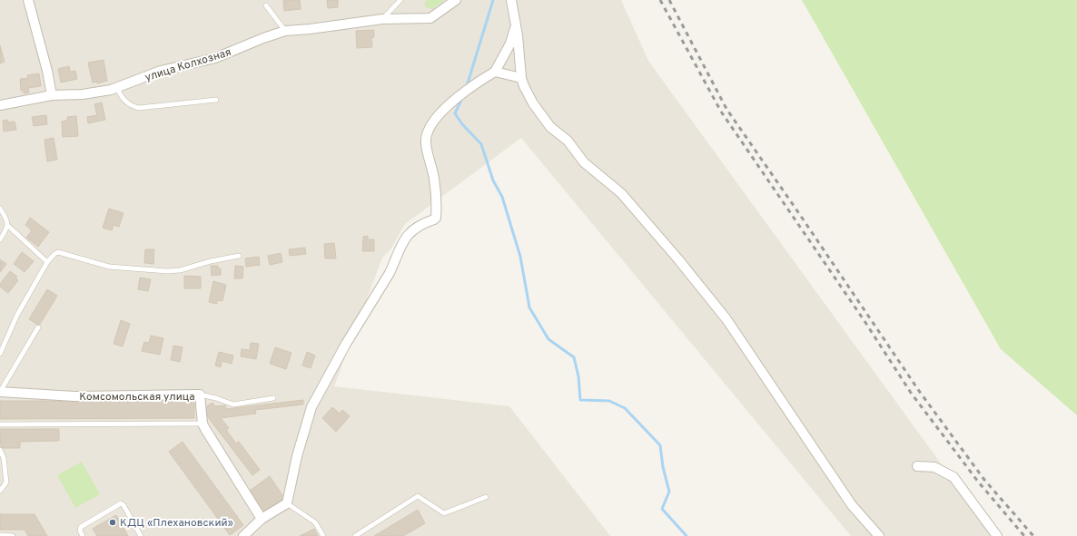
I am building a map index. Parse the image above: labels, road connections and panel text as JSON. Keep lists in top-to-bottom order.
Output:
{
  "streets": {
    "street": ["улица Колхозная", "Комсомольская улица"]
  },
  "places": ["КДЦ «Плехановский»"]
}
